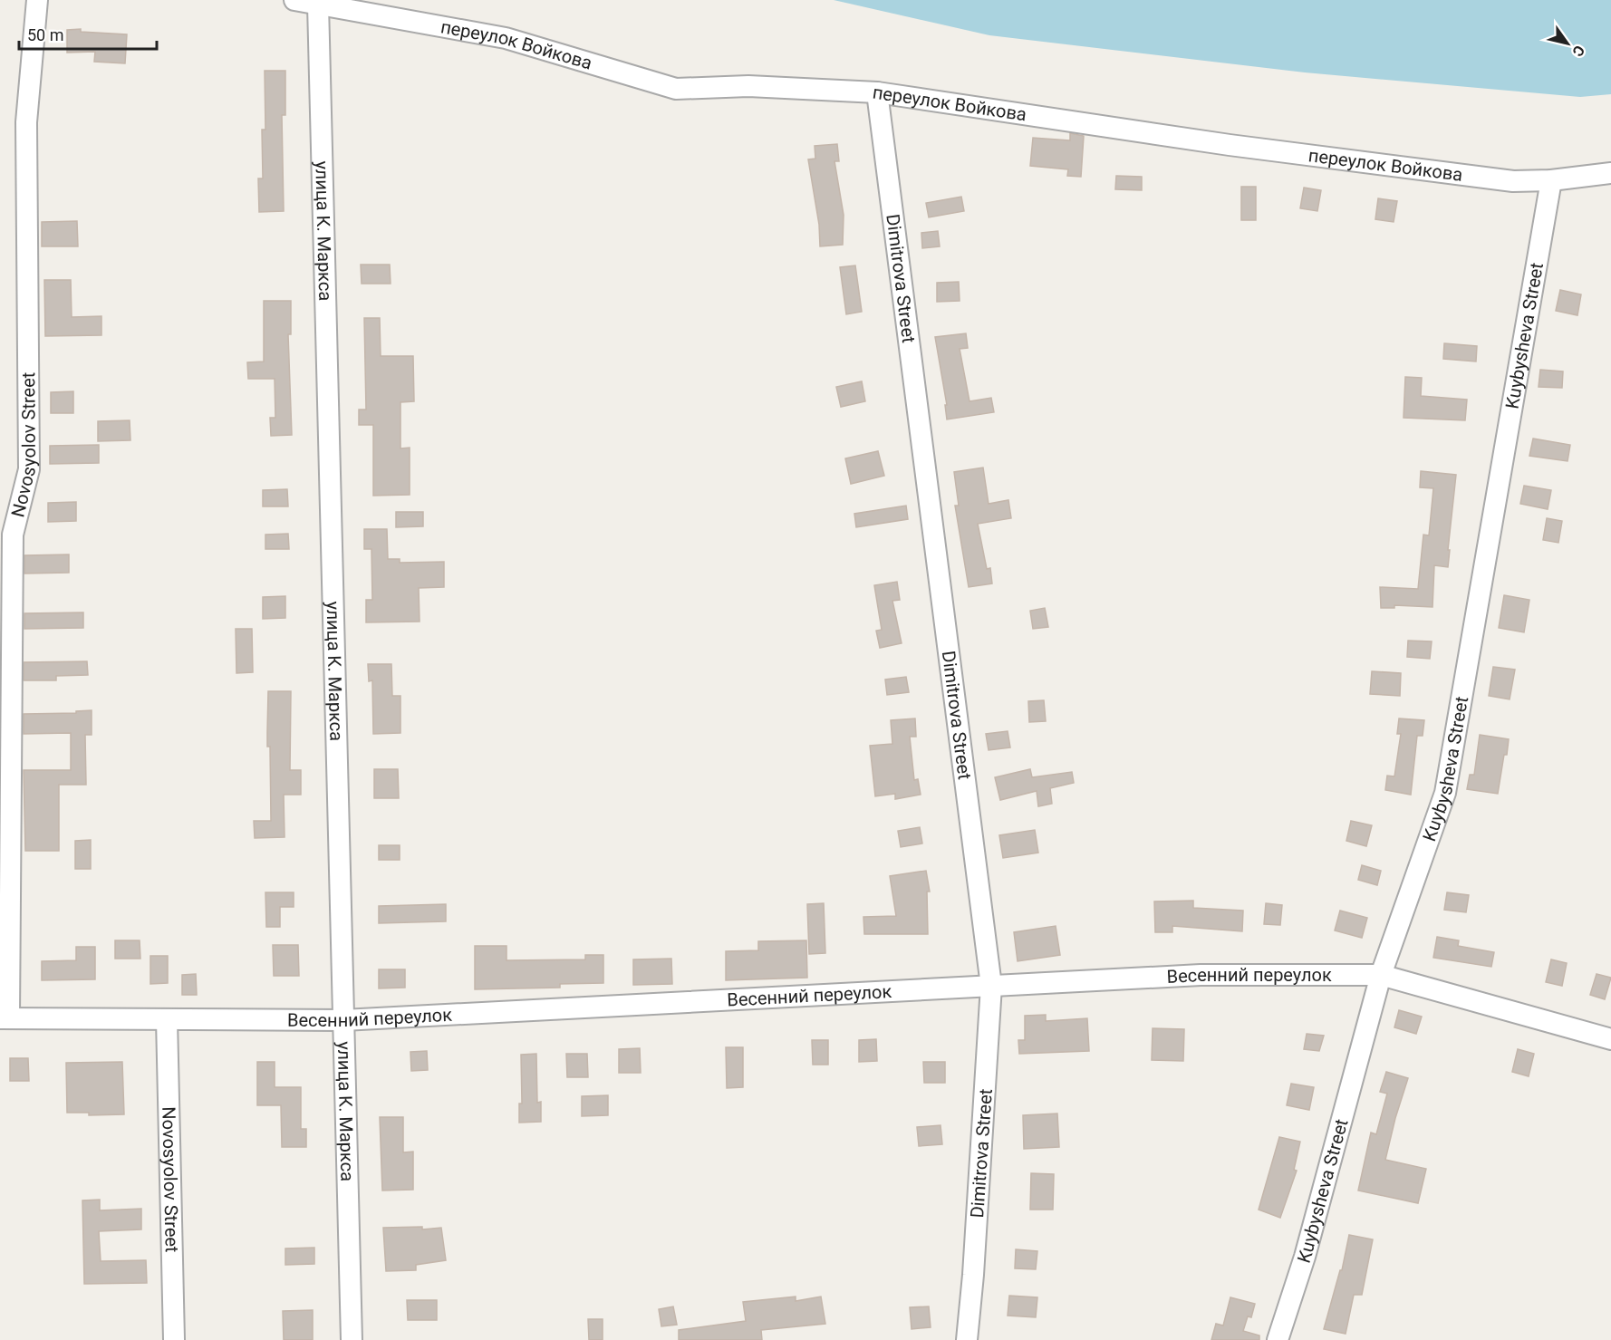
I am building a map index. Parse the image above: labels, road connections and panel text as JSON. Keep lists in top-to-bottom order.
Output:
{
  "streets": {
    "street": [
      "переулок Войкова",
      "улица К. Маркса",
      "Dimitrova Street",
      "Kuybysheva Street",
      "Novosyolov Street",
      "Весенний переулок"
    ]
  },
  "crossings": [
    ["переулок Войкова", "улица К. Маркса"],
    ["переулок Войкова", "Dimitrova Street"],
    ["переулок Войкова", "Kuybysheva Street"],
    ["улица К. Маркса", "Весенний переулок"],
    ["Dimitrova Street", "Весенний переулок"],
    ["Kuybysheva Street", "Весенний переулок"],
    ["Novosyolov Street", "Весенний переулок"]
  ],
  "scale_bar": "50 m",
  "north": "bottom right"
}
